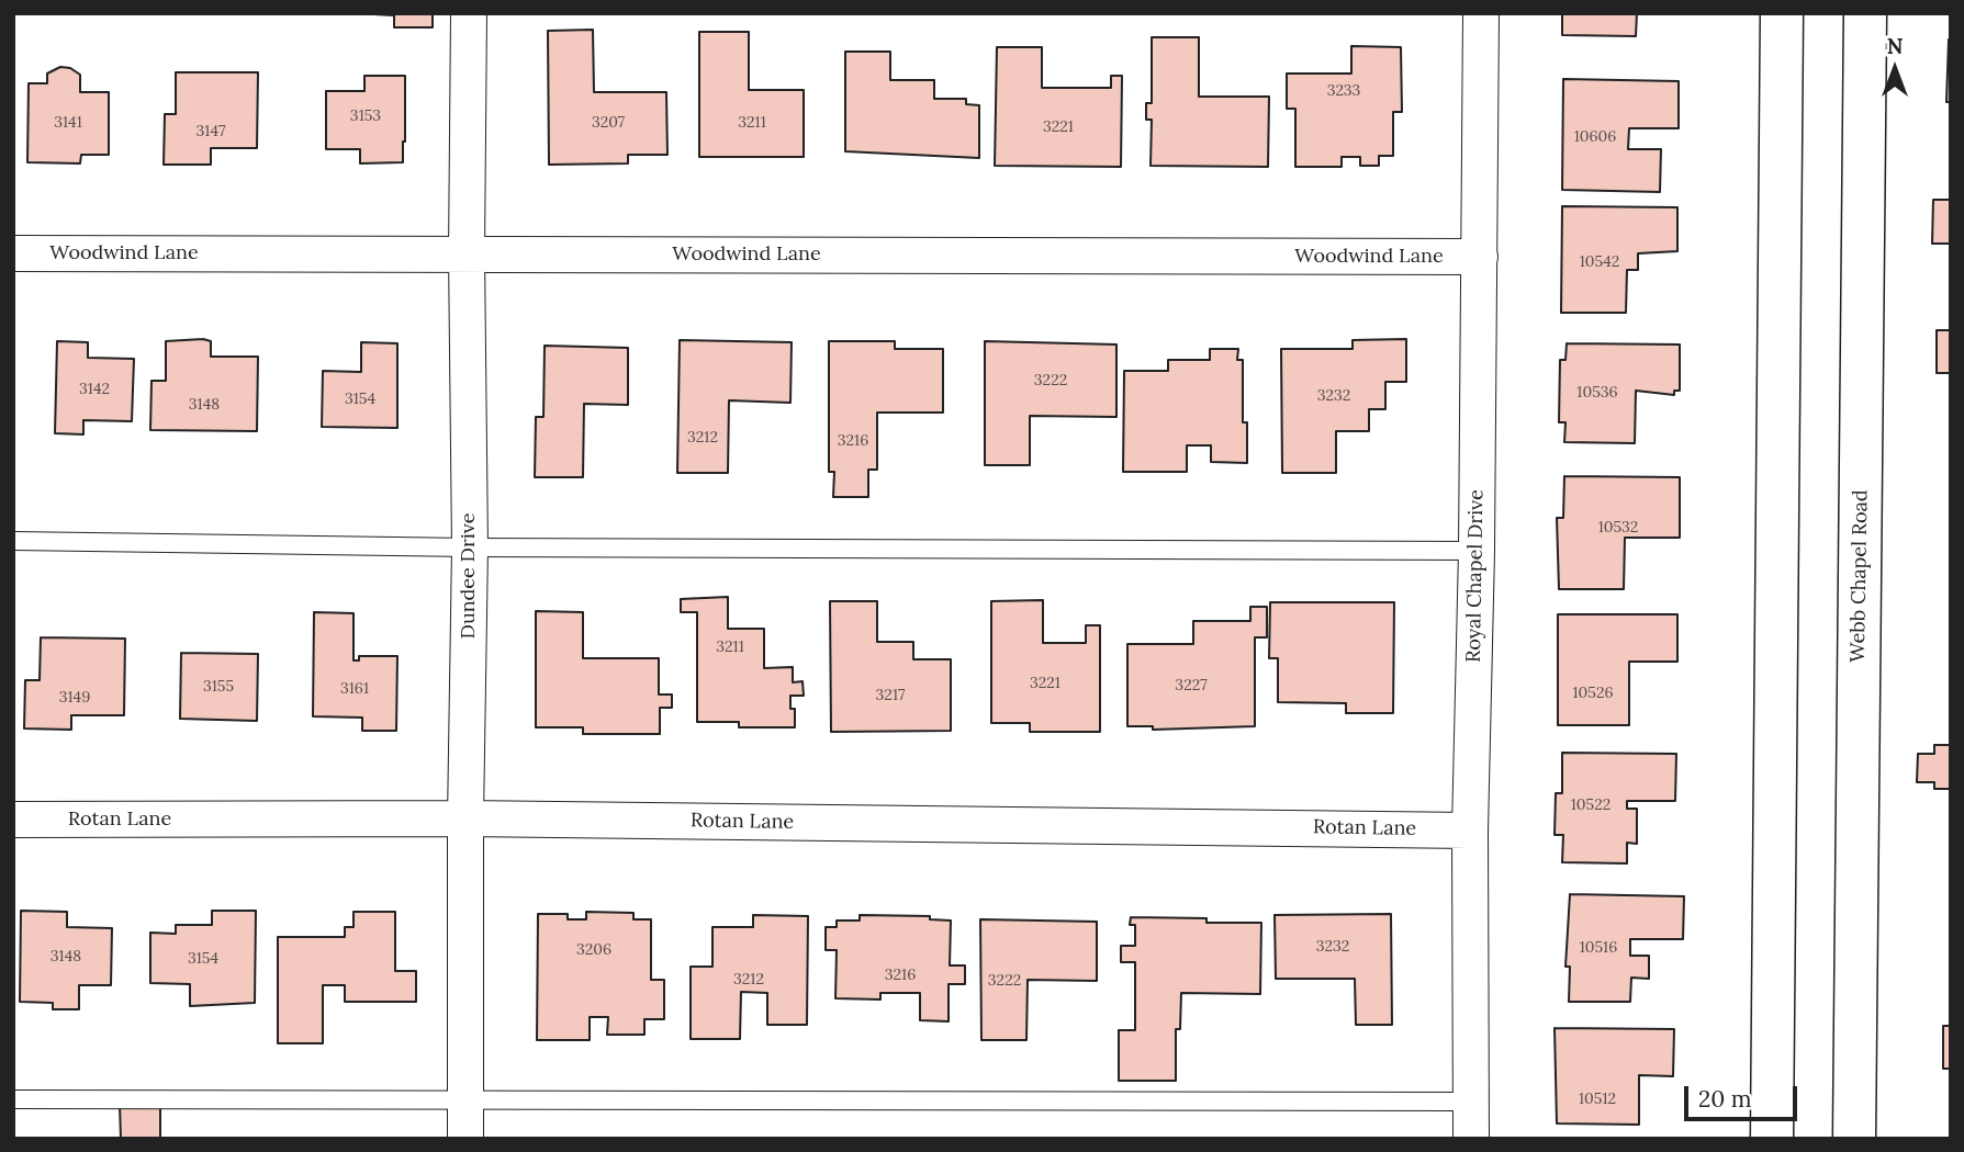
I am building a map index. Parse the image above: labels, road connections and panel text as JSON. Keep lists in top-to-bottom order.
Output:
{
  "streets": {
    "main road": ["Webb Chapel Road"],
    "street": [
      "Woodwind Lane",
      "Dundee Drive",
      "Royal Chapel Drive",
      "Rotan Lane"
    ]
  },
  "crossings": [
    ["Woodwind Lane", "Dundee Drive"],
    ["Woodwind Lane", "Royal Chapel Drive"],
    ["Dundee Drive", "Rotan Lane"],
    ["Royal Chapel Drive", "Rotan Lane"]
  ],
  "house_numbers": [
    "3233",
    "3153",
    "3141",
    "3207",
    "3211",
    "3221",
    "3147",
    "10606",
    "10542",
    "3222",
    "3142",
    "10536",
    "3232",
    "3154",
    "3148",
    "3212",
    "3216",
    "10532",
    "3211",
    "3221",
    "3227",
    "3155",
    "3161",
    "10526",
    "3217",
    "3149",
    "10522",
    "3232",
    "10516",
    "3206",
    "3148",
    "3154",
    "3216",
    "3212",
    "3222",
    "10512"
  ],
  "scale_bar": "20 m",
  "north": "top"
}
